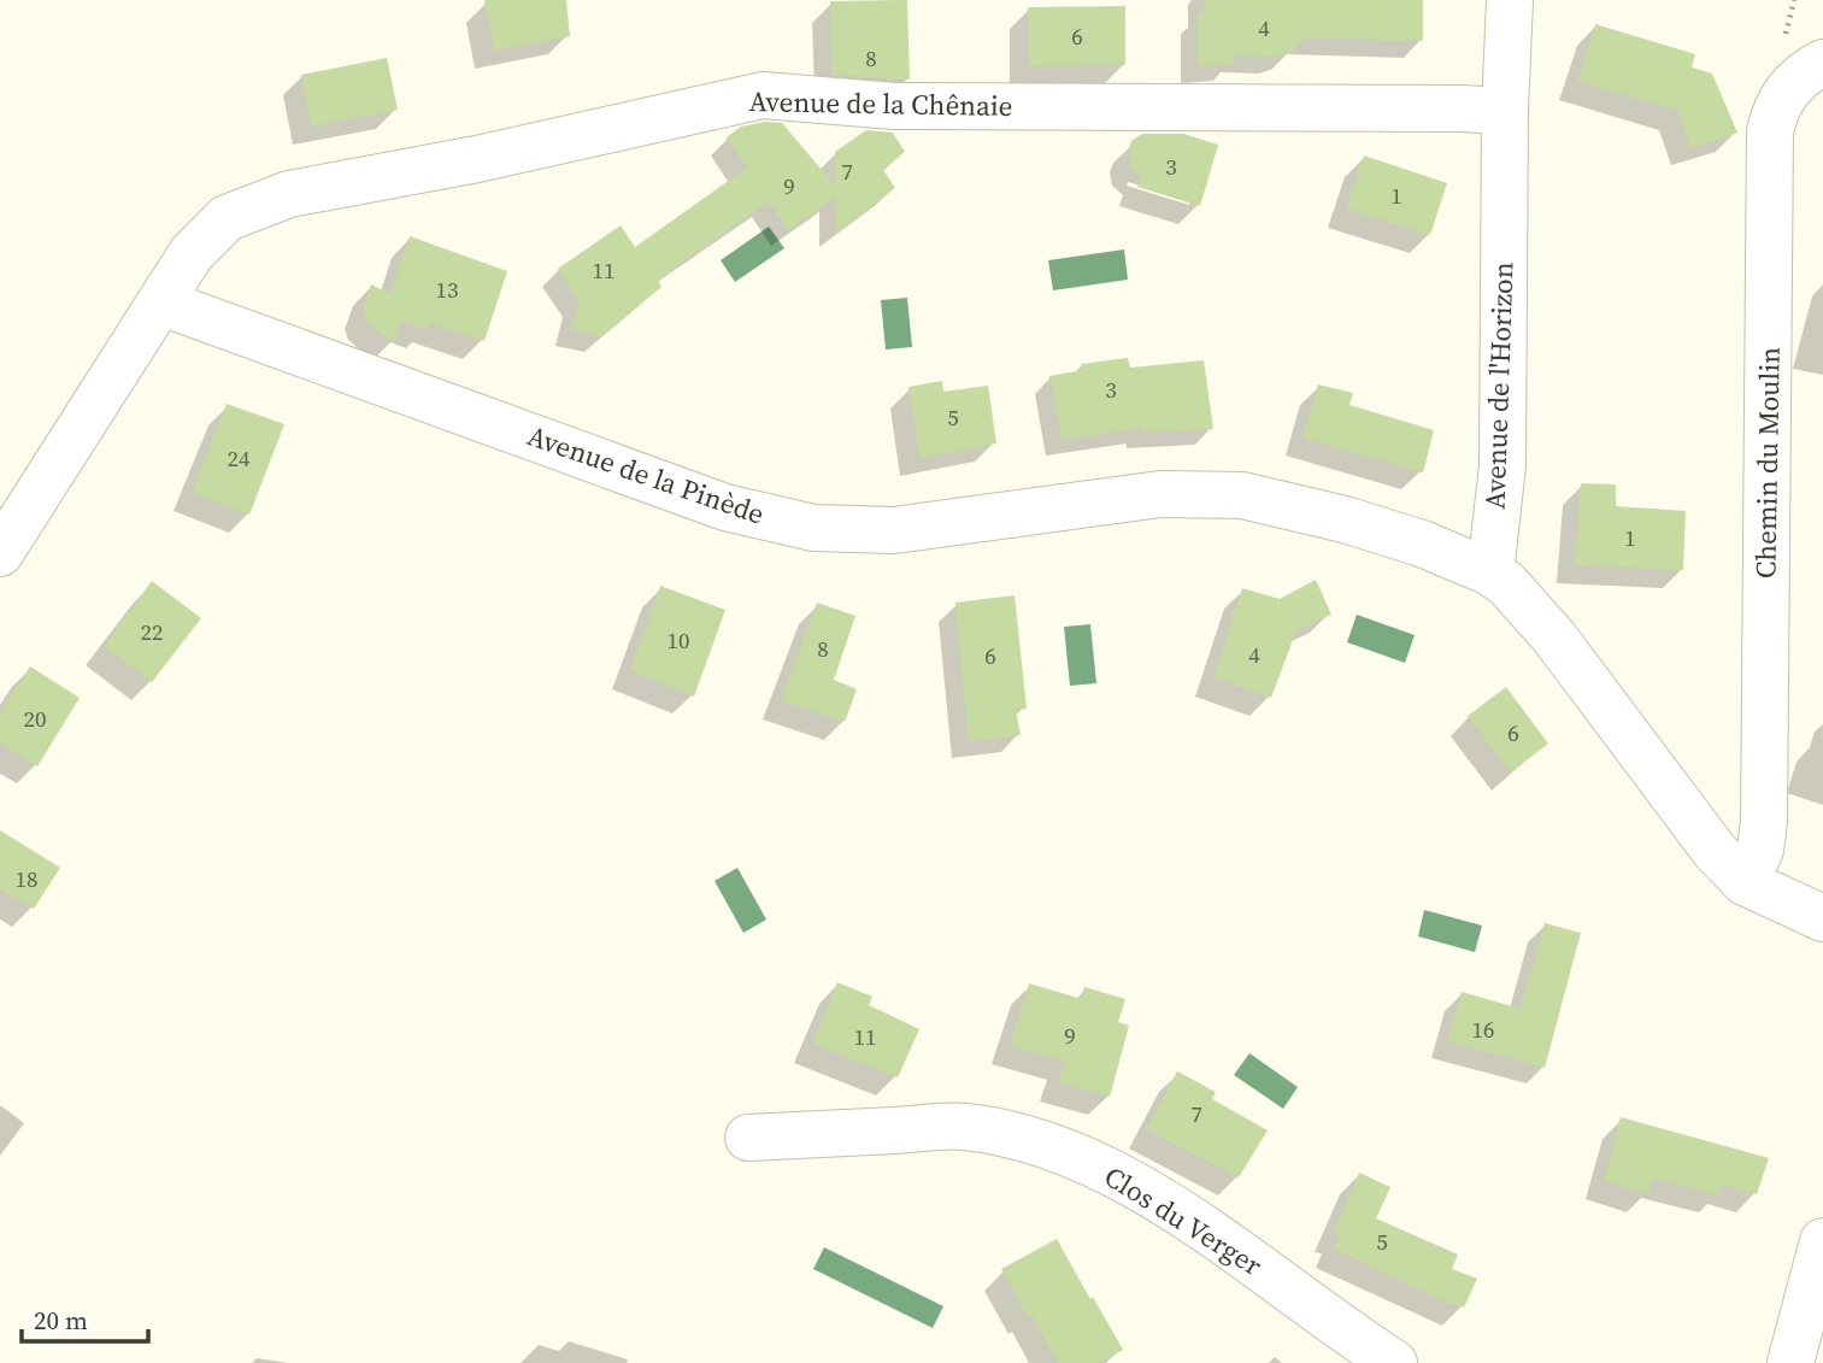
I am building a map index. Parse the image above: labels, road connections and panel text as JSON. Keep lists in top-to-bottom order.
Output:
{
  "streets": {
    "street": [
      "Avenue de la Chênaie",
      "Avenue de l'Horizon",
      "Chemin du Moulin",
      "Avenue de la Pinède",
      "Clos du Verger"
    ]
  },
  "crossings": [
    ["Avenue de la Chênaie", "Avenue de l'Horizon"],
    ["Avenue de la Chênaie", "Avenue de la Pinède"],
    ["Avenue de l'Horizon", "Avenue de la Pinède"]
  ],
  "house_numbers": [
    "4",
    "6",
    "8",
    "3",
    "7",
    "9",
    "1",
    "11",
    "13",
    "3",
    "5",
    "24",
    "1",
    "22",
    "10",
    "8",
    "4",
    "6",
    "20",
    "6",
    "18",
    "16",
    "9",
    "11",
    "7",
    "5"
  ],
  "scale_bar": "20 m"
}
